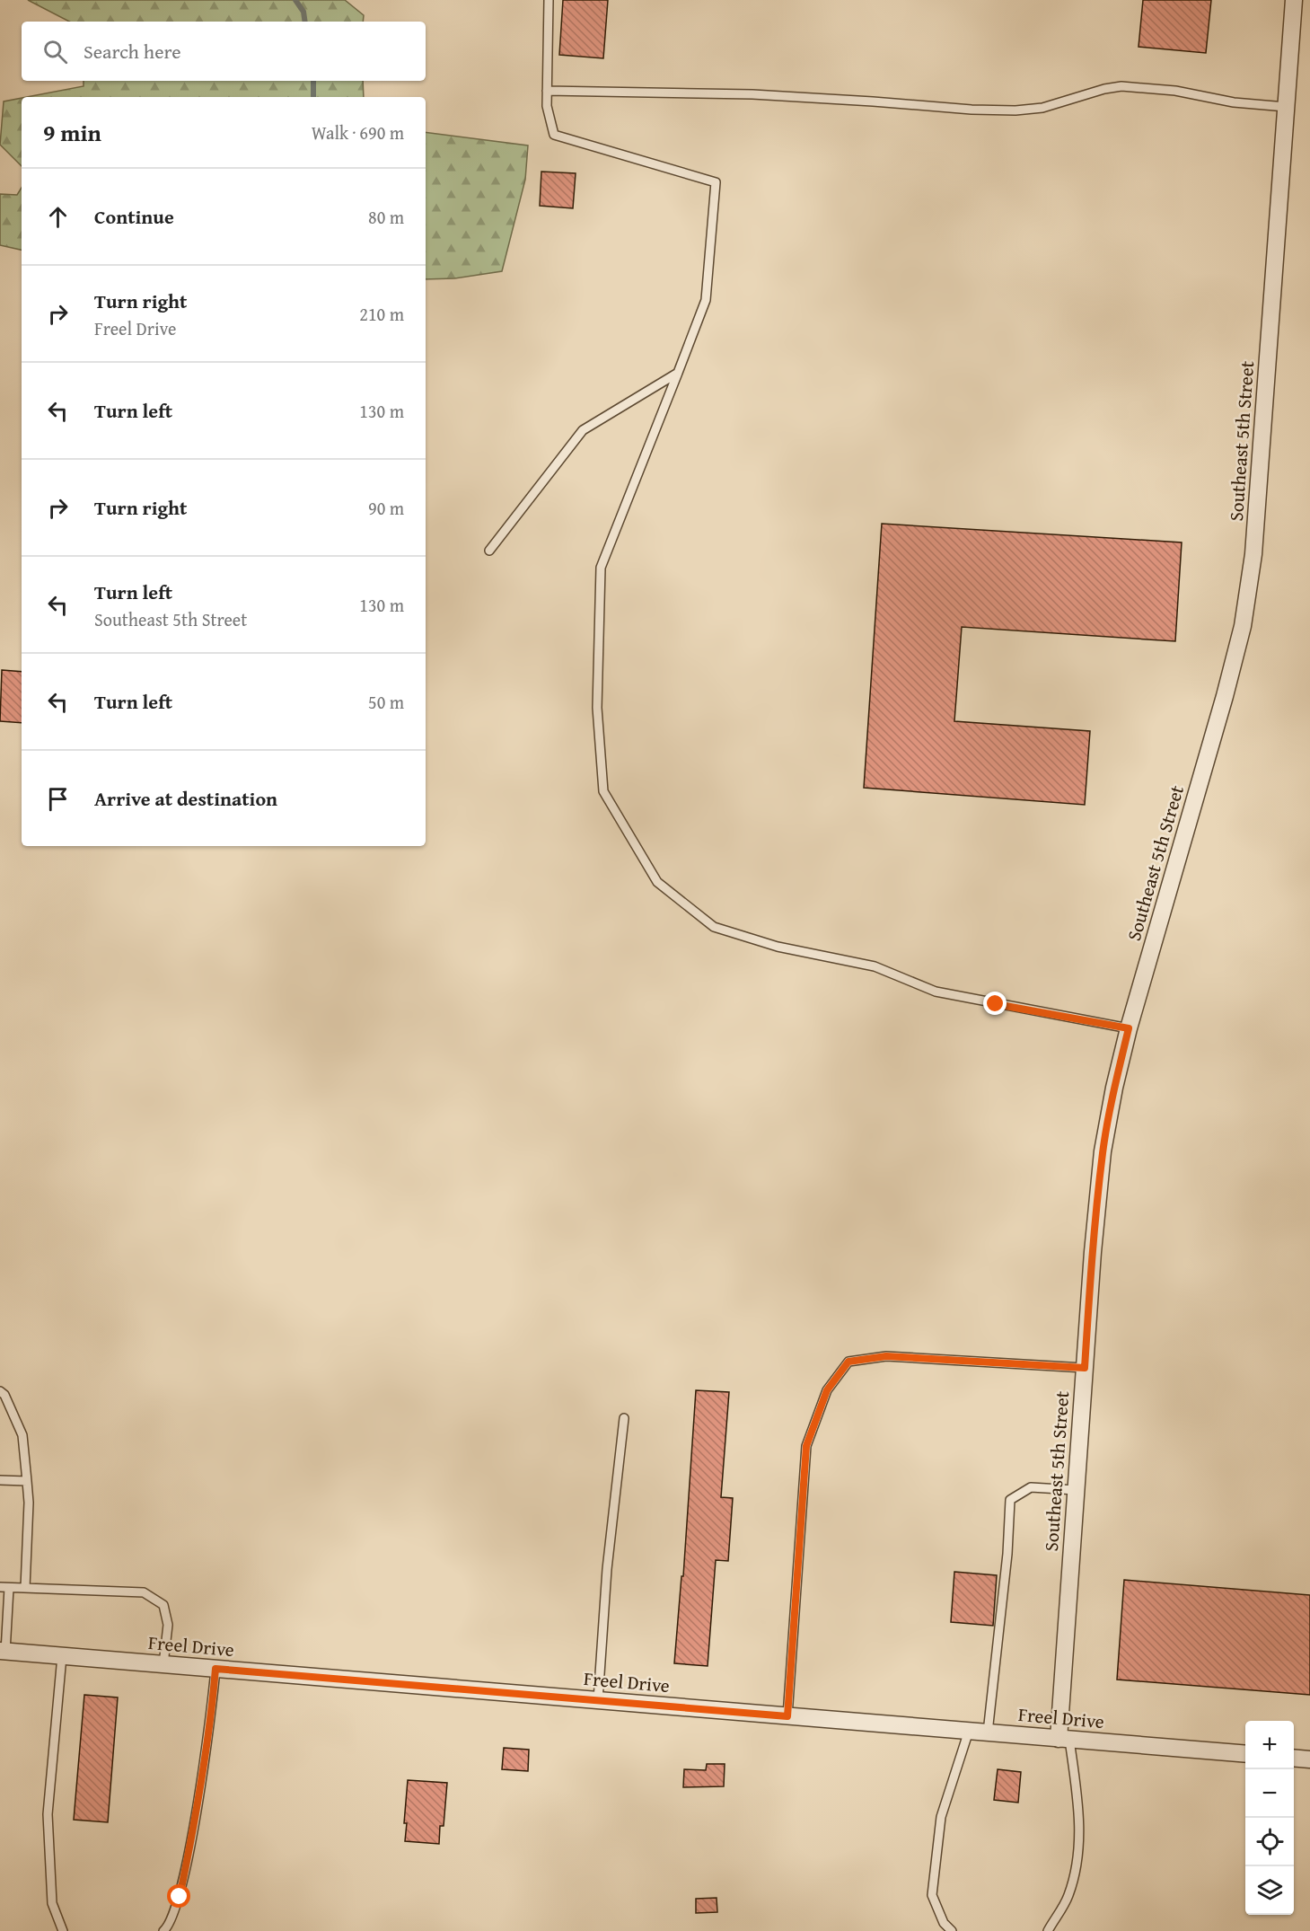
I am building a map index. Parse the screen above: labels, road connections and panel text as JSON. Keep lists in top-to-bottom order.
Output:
{
  "streets": {
    "street": ["Southeast 5th Street", "Freel Drive"]
  },
  "crossings": [
    ["Southeast 5th Street", "Freel Drive"]
  ],
  "page": {
    "search": "Search here",
    "heading": ["9 min", "Walk · 690 m"],
    "list": [
      ["Continue", "80 m"],
      ["Turn right", "Freel Drive", "210 m"],
      ["Turn left", "130 m"],
      ["Turn right", "90 m"],
      ["Turn left", "Southeast 5th Street", "130 m"],
      ["Turn left", "50 m"],
      "Arrive at destination"
    ],
    "map_buttons": ["+", "−"]
  }
}
